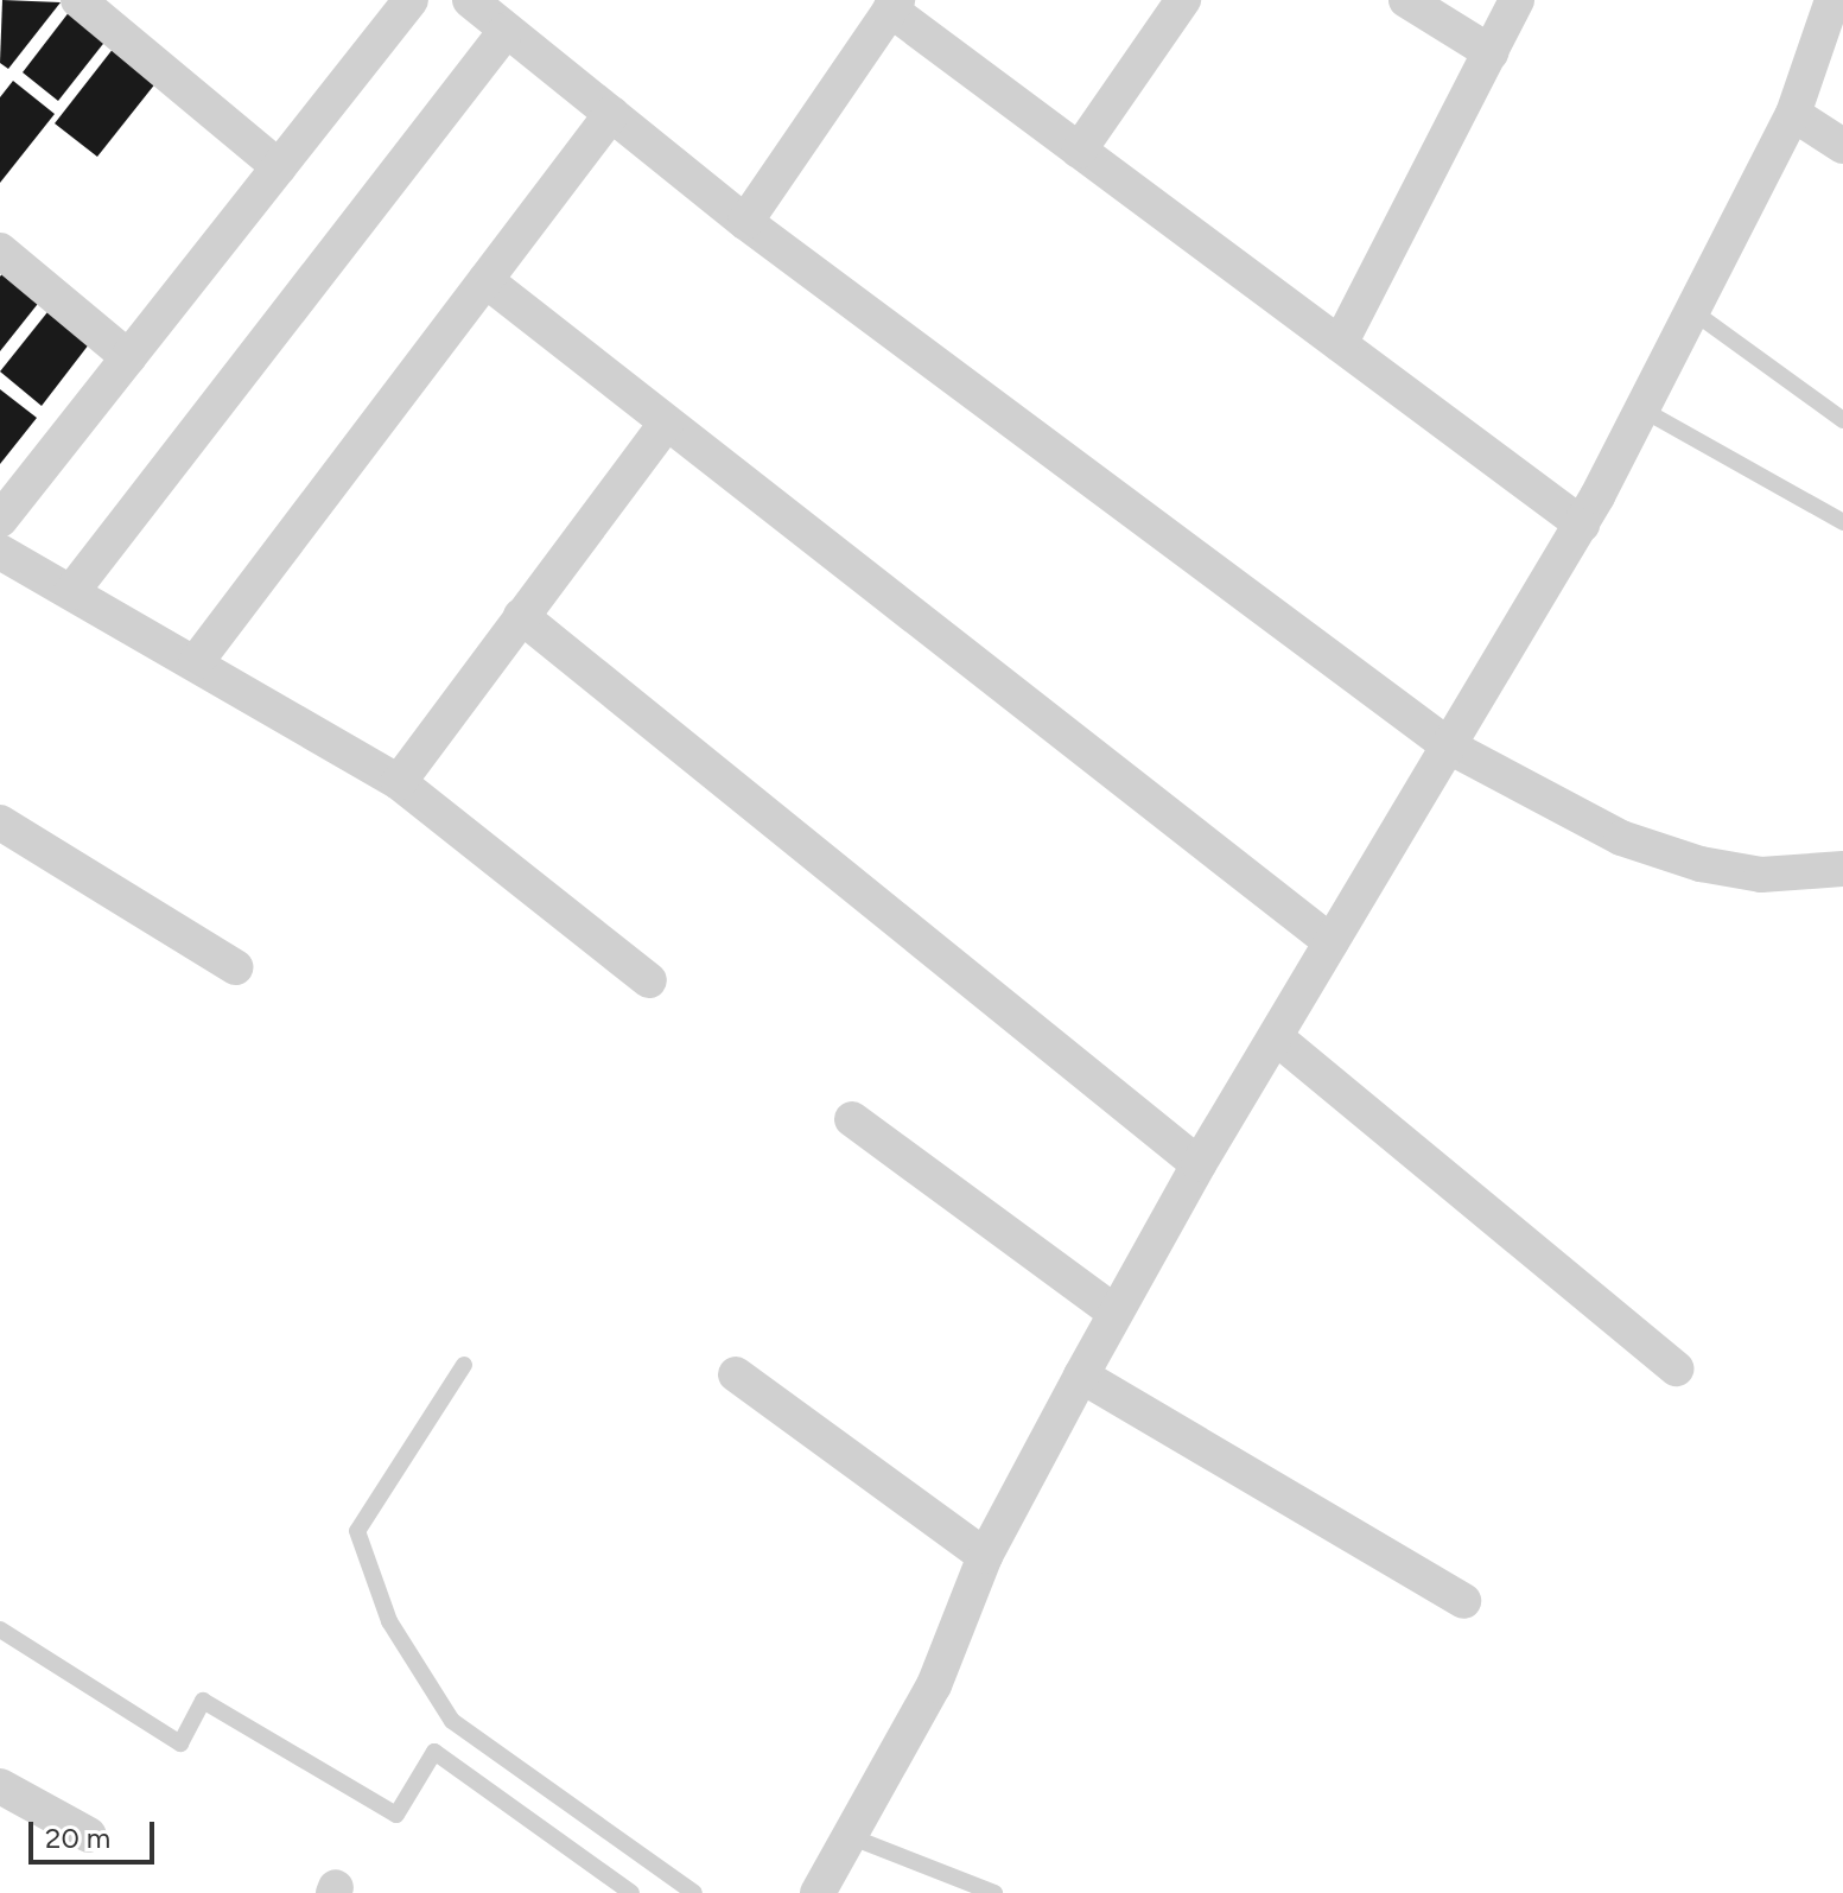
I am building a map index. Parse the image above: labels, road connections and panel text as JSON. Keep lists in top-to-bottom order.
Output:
{
  "scale_bar": "20 m"
}
